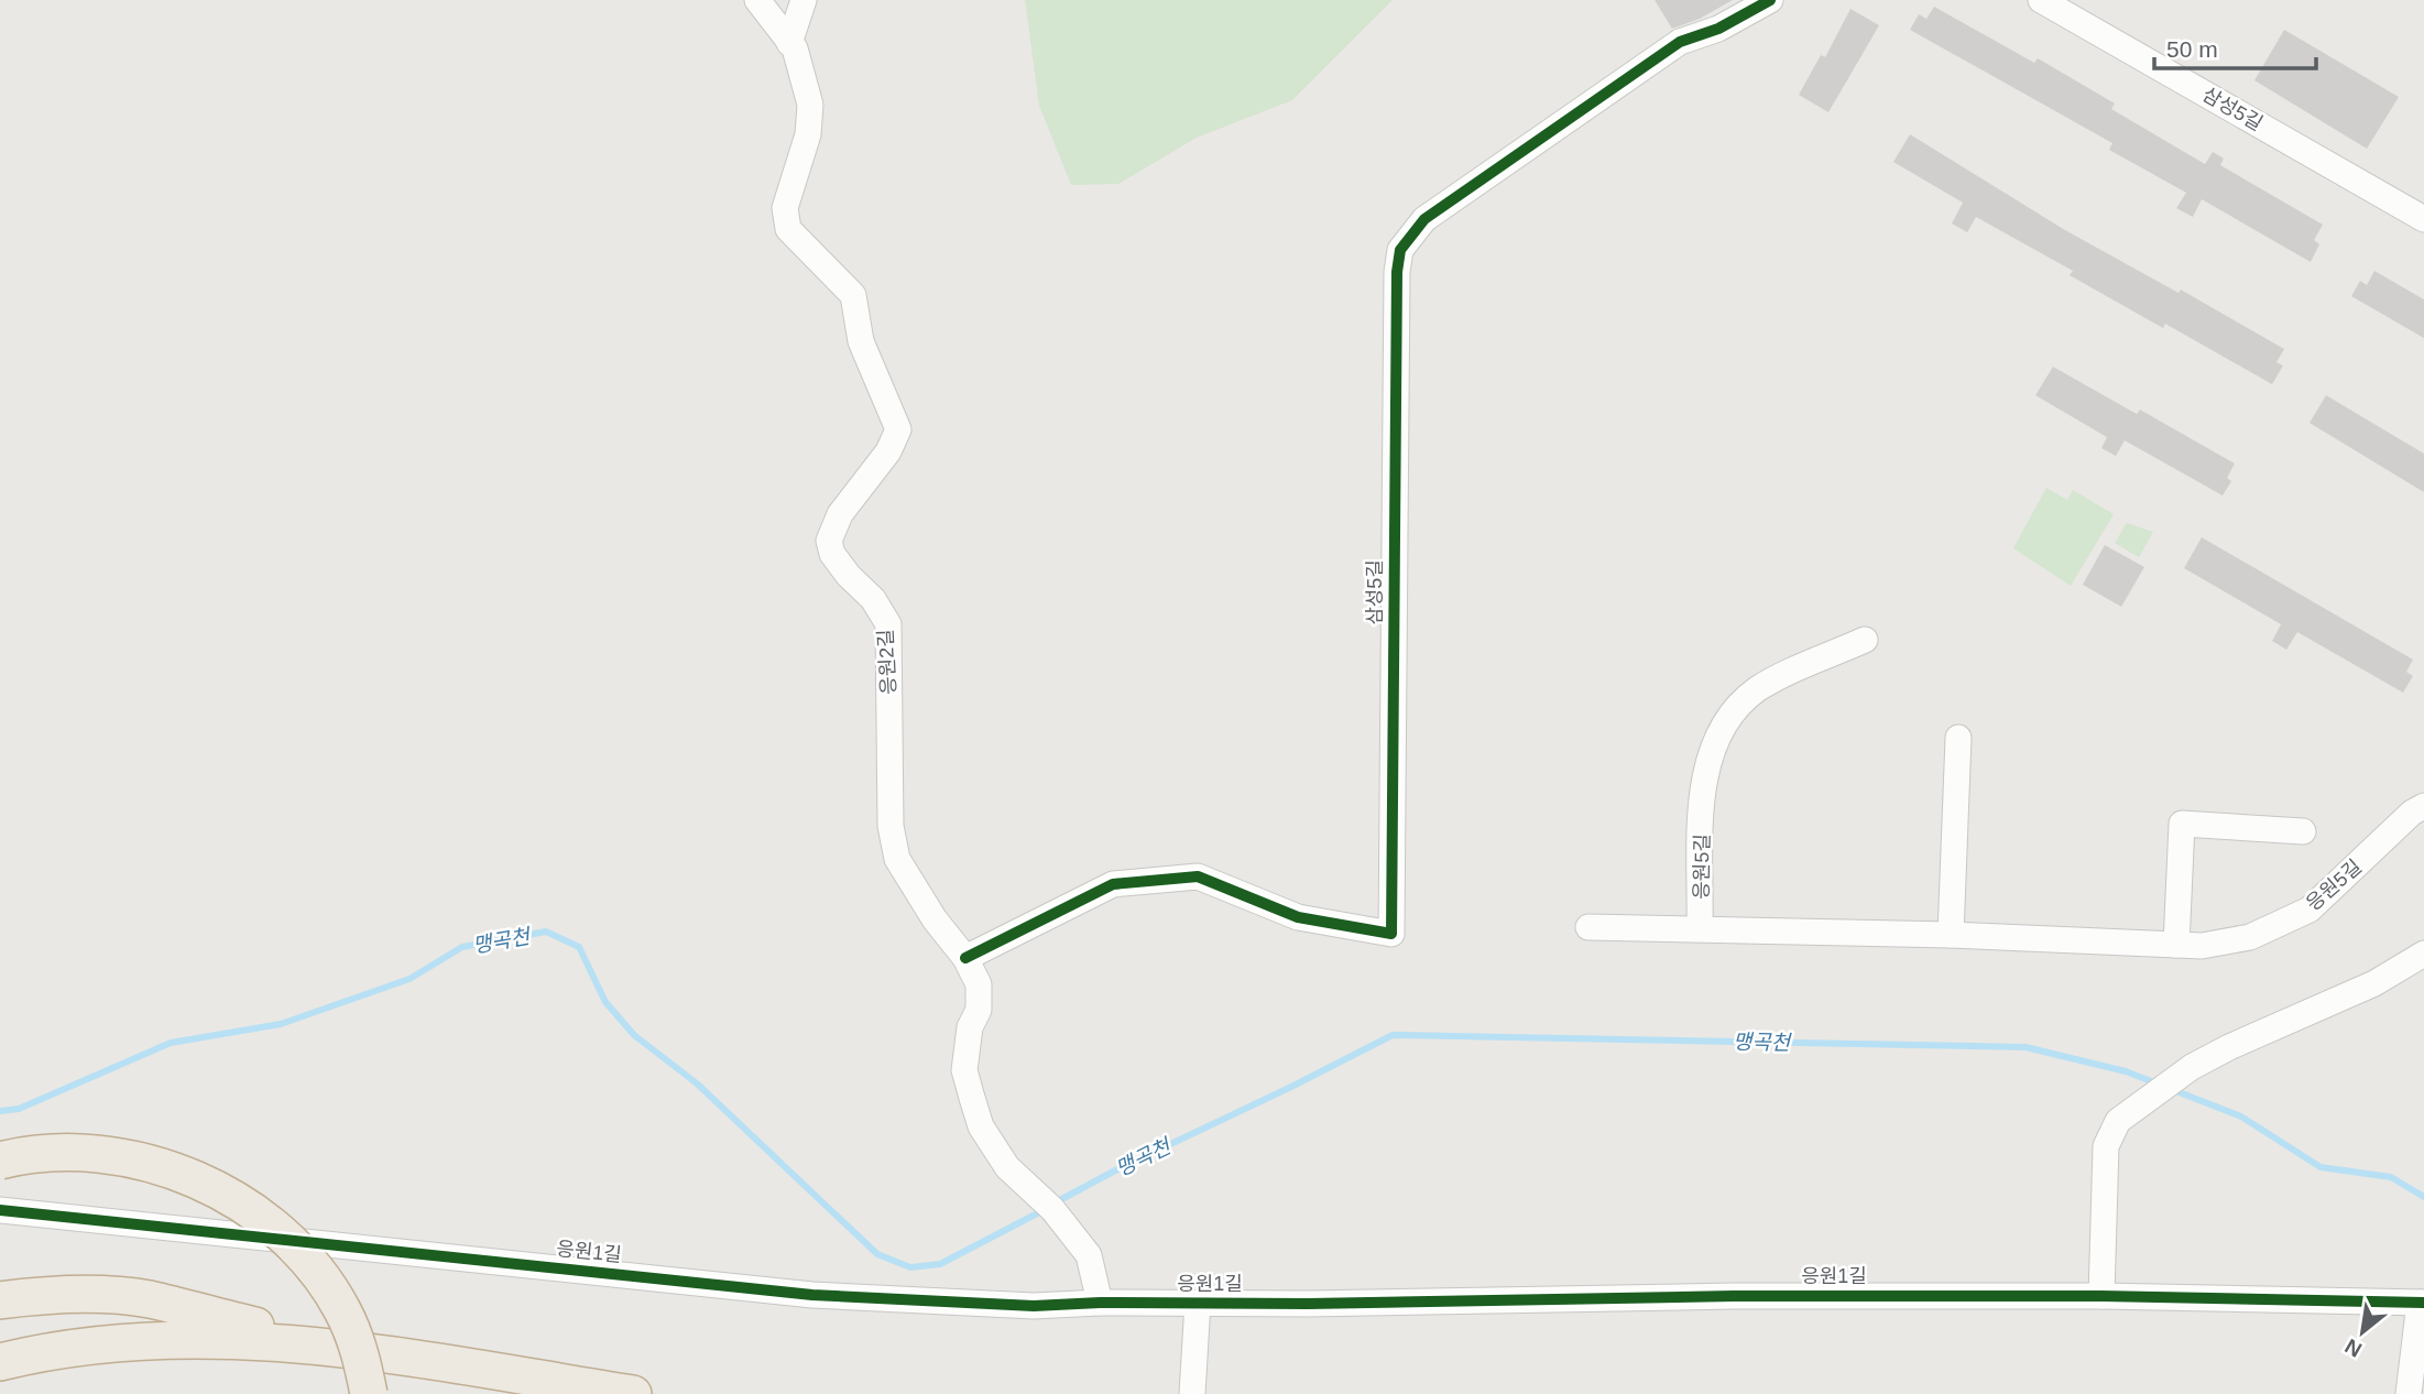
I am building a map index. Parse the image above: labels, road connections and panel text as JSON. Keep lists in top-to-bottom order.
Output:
{
  "streets": {
    "street": [
      "삼성5길",
      "응원2길",
      "응원5길",
      "응원1길"
    ]
  },
  "crossings": [
    ["삼성5길", "응원2길"],
    ["응원2길", "응원1길"]
  ],
  "water": ["맹곡천"],
  "scale_bar": "50 m",
  "north": "bottom left"
}
